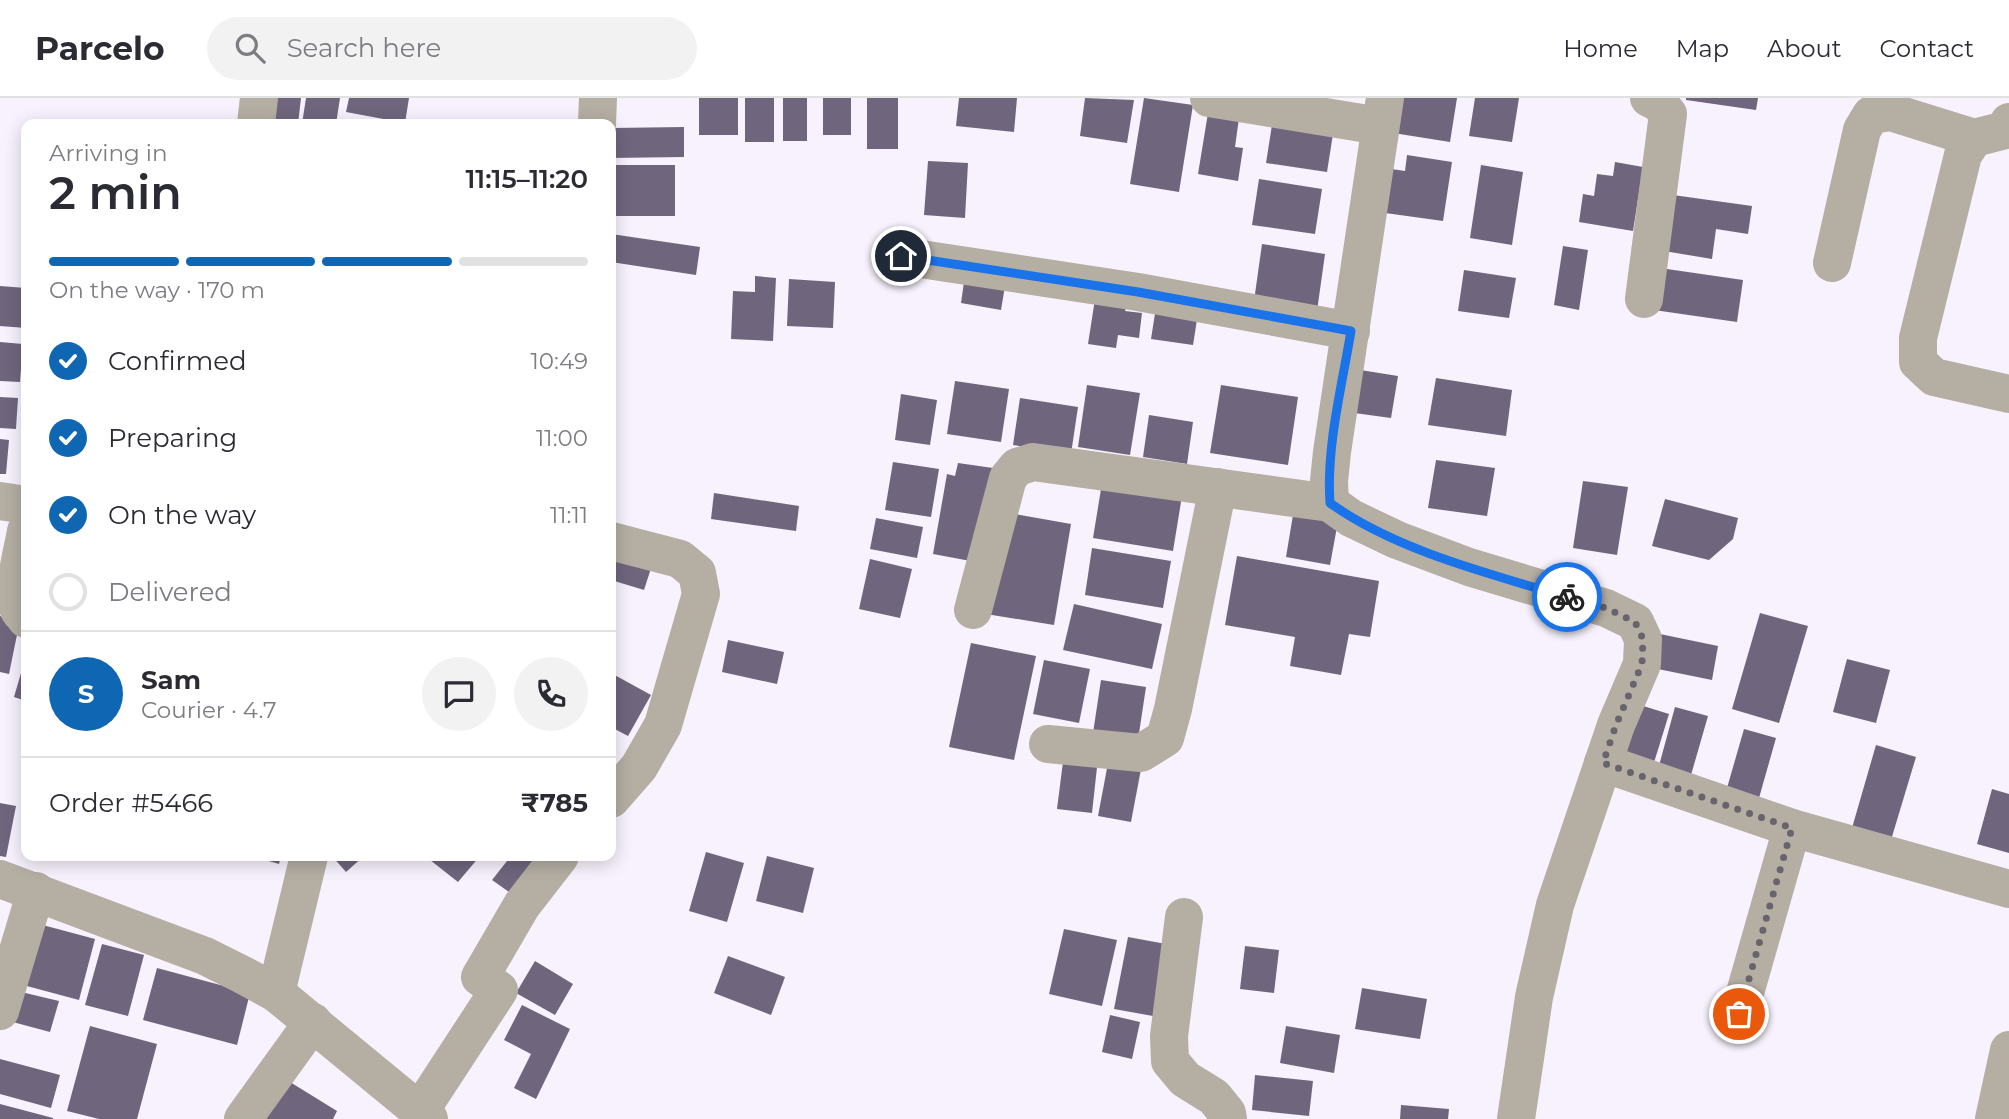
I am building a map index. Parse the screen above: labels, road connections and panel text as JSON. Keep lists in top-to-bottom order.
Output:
{
  "page": {
    "header": "Parcelo",
    "search": "Search here",
    "nav": [
      "Home",
      "Map",
      "About",
      "Contact"
    ],
    "heading": ["2 min", "Arriving in", "11:15–11:20"],
    "panel": [
      "Sam",
      "Courier · 4.7",
      "Order #5466",
      "₹785"
    ],
    "bar": "On the way · 170 m",
    "list": [
      ["Confirmed", "10:49"],
      ["Preparing", "11:00"],
      ["On the way", "11:11"],
      "Delivered"
    ],
    "round": "S"
  }
}
